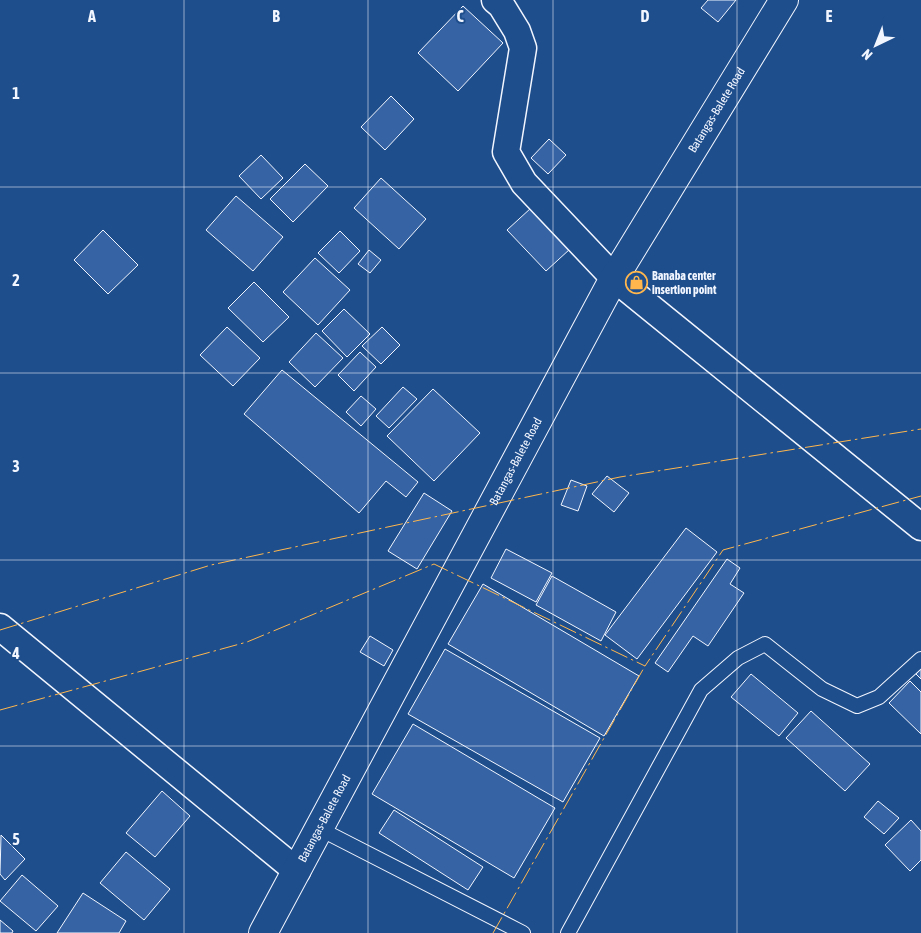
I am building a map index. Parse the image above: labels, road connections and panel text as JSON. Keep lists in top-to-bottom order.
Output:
{
  "streets": {
    "main road": ["Batangas-Balete Road"]
  },
  "places": {
    "shop": ["Banaba center insertion point"]
  },
  "north": "bottom left",
  "grid": {
    "columns": [
      "A",
      "B",
      "C",
      "D",
      "E"
    ],
    "rows": [
      "1",
      "2",
      "3",
      "4",
      "5"
    ]
  }
}
